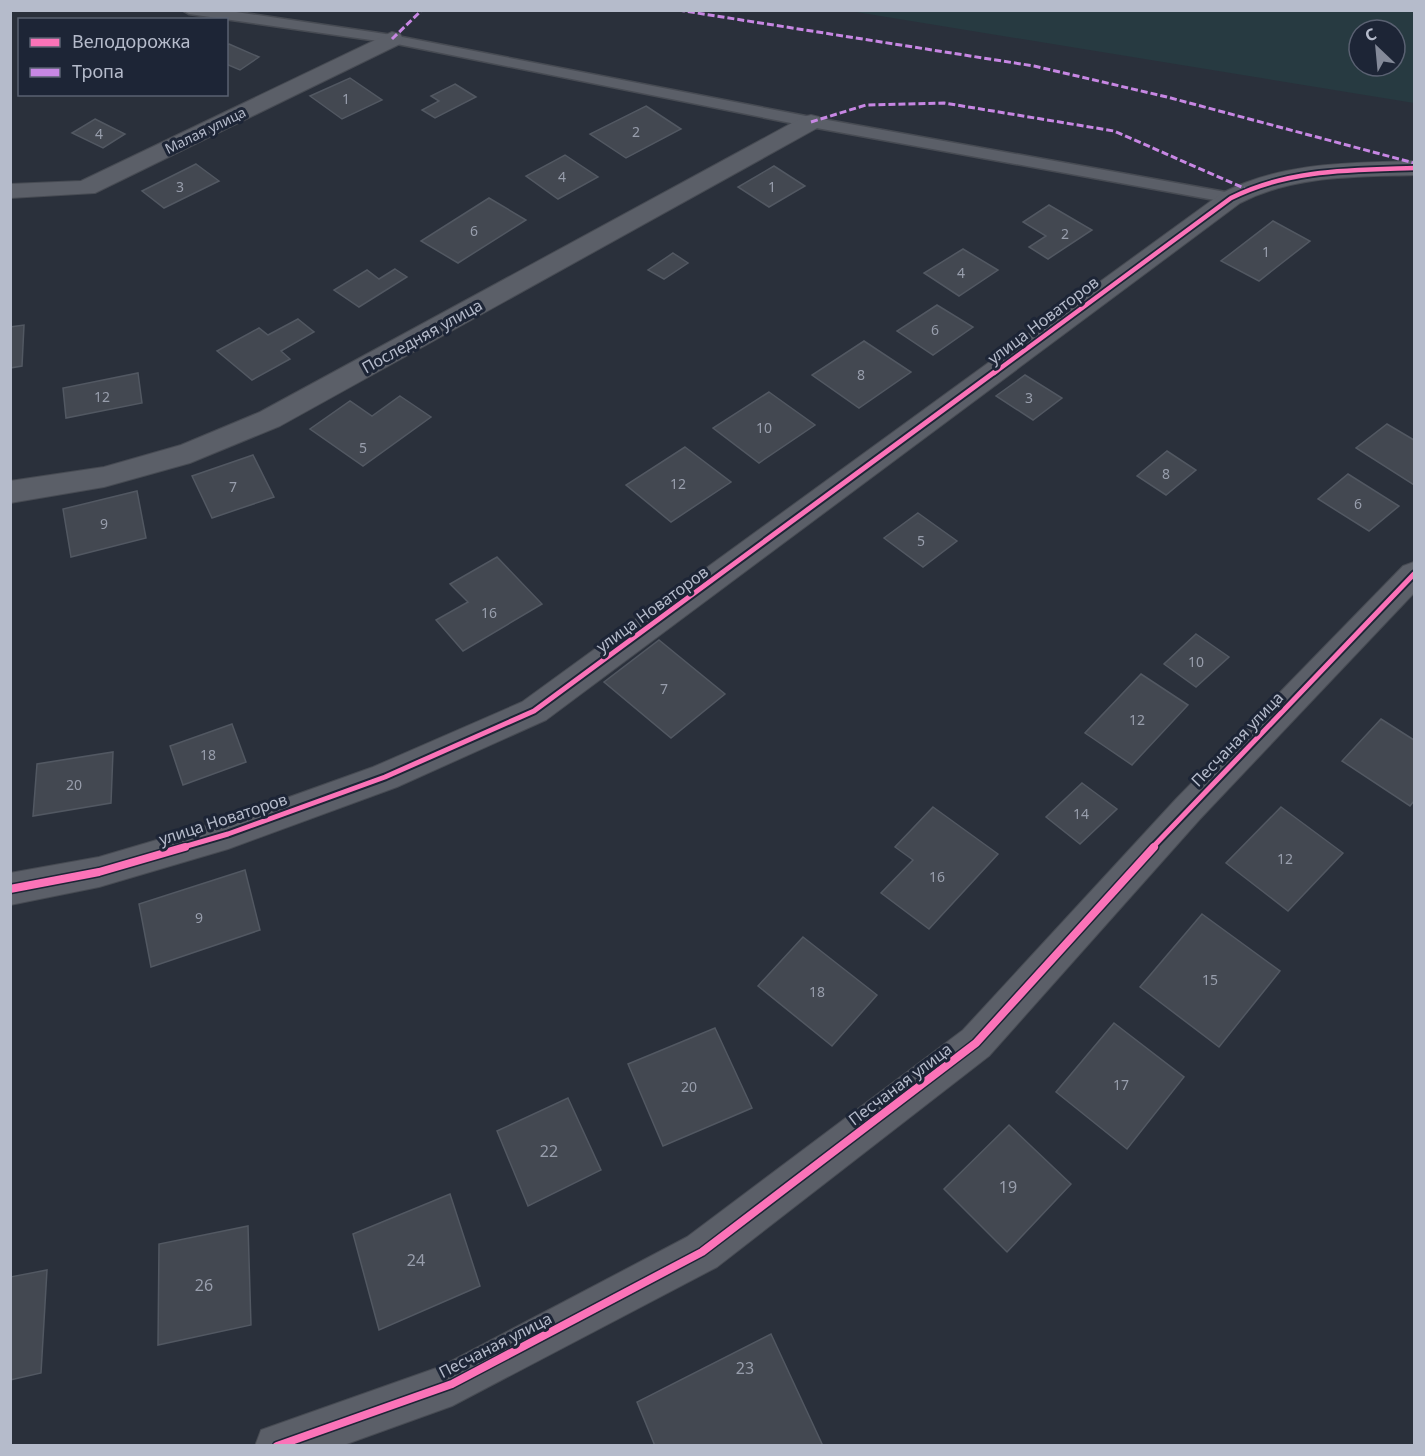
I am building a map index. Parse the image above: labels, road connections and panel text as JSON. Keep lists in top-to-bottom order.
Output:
{
  "streets": {
    "street": [
      "Малая улица",
      "улица Новаторов",
      "Последняя улица",
      "Песчаная улица"
    ]
  },
  "house_numbers": [
    "1",
    "2",
    "4",
    "4",
    "3",
    "1",
    "6",
    "2",
    "1",
    "4",
    "6",
    "8",
    "12",
    "3",
    "10",
    "5",
    "8",
    "12",
    "7",
    "6",
    "9",
    "5",
    "16",
    "10",
    "7",
    "12",
    "18",
    "20",
    "14",
    "12",
    "16",
    "9",
    "15",
    "18",
    "17",
    "20",
    "22",
    "19",
    "24",
    "26",
    "23"
  ],
  "legend": ["Велодорожка", "Тропа"],
  "north": "top left"
}
